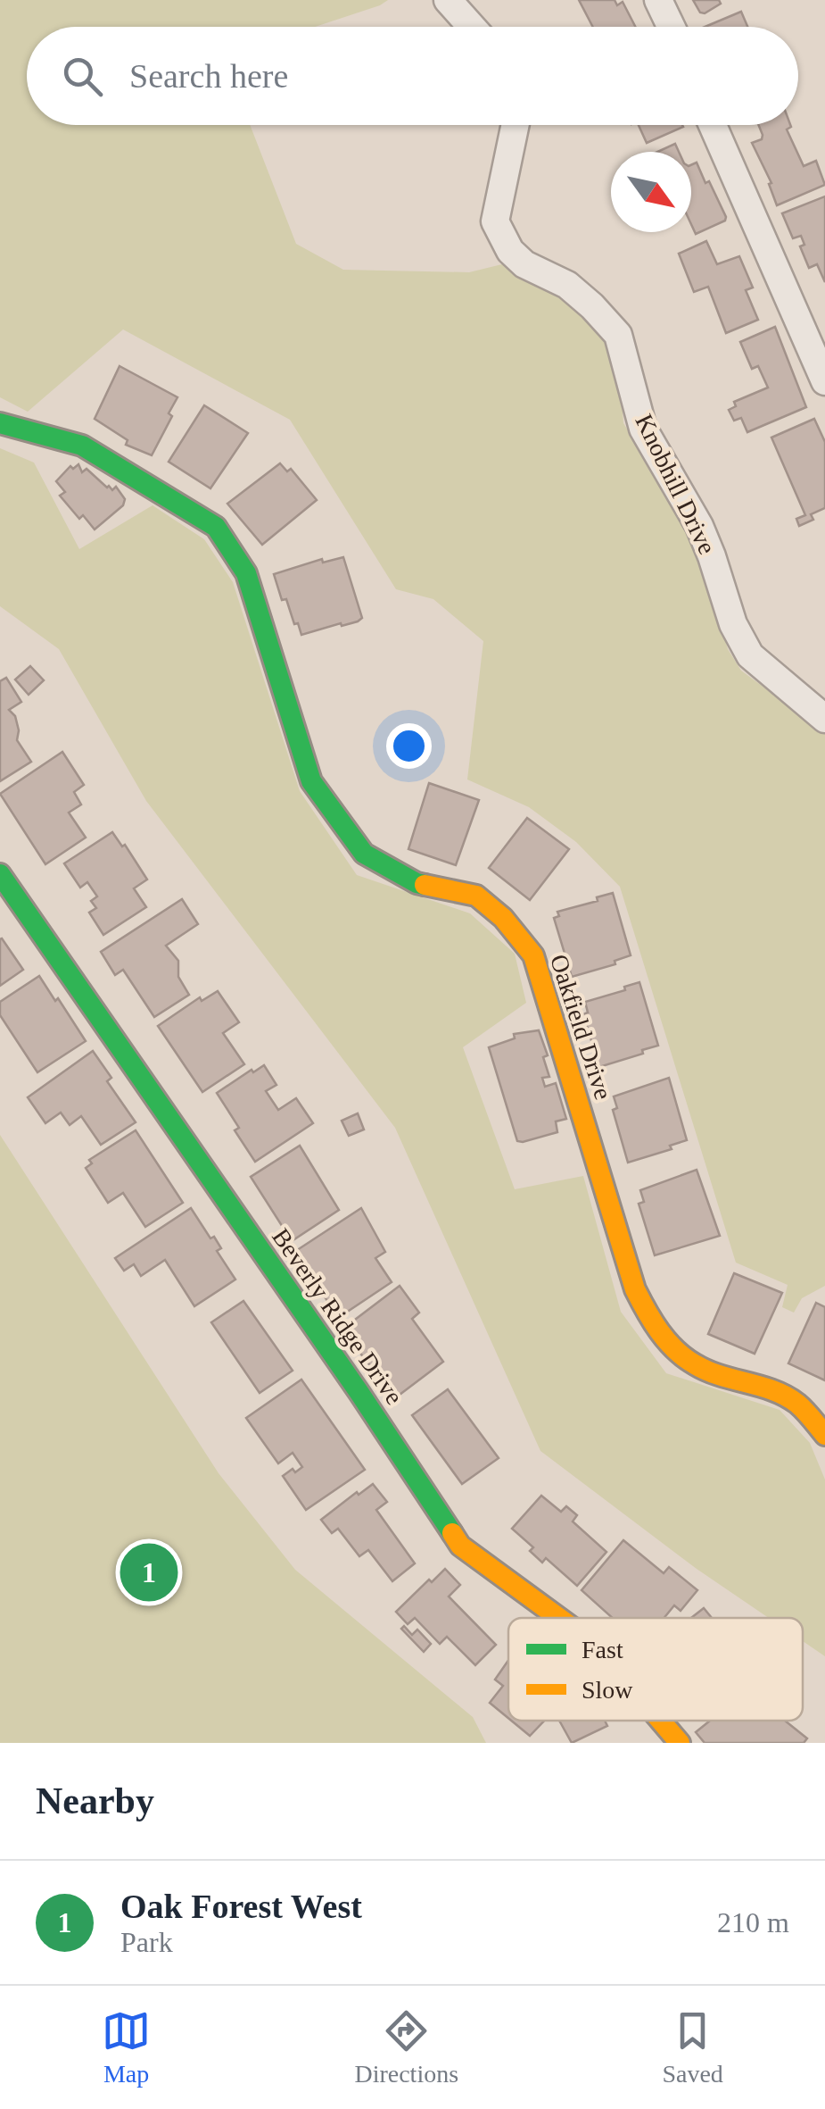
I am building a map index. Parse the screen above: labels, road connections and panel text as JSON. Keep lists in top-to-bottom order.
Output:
{
  "streets": {
    "street": ["Knobhill Drive", "Oakfield Drive", "Beverly Ridge Drive"]
  },
  "legend": ["Fast", "Slow"],
  "north": "bottom right",
  "page": {
    "search": "Search here",
    "pins": "1",
    "heading": "Nearby",
    "list": [
      {
        "mark": "1",
        "name": "Oak Forest West",
        "note": "Park",
        "value": "210 m"
      }
    ],
    "nav": ["Map", "Directions", "Saved"]
  }
}
